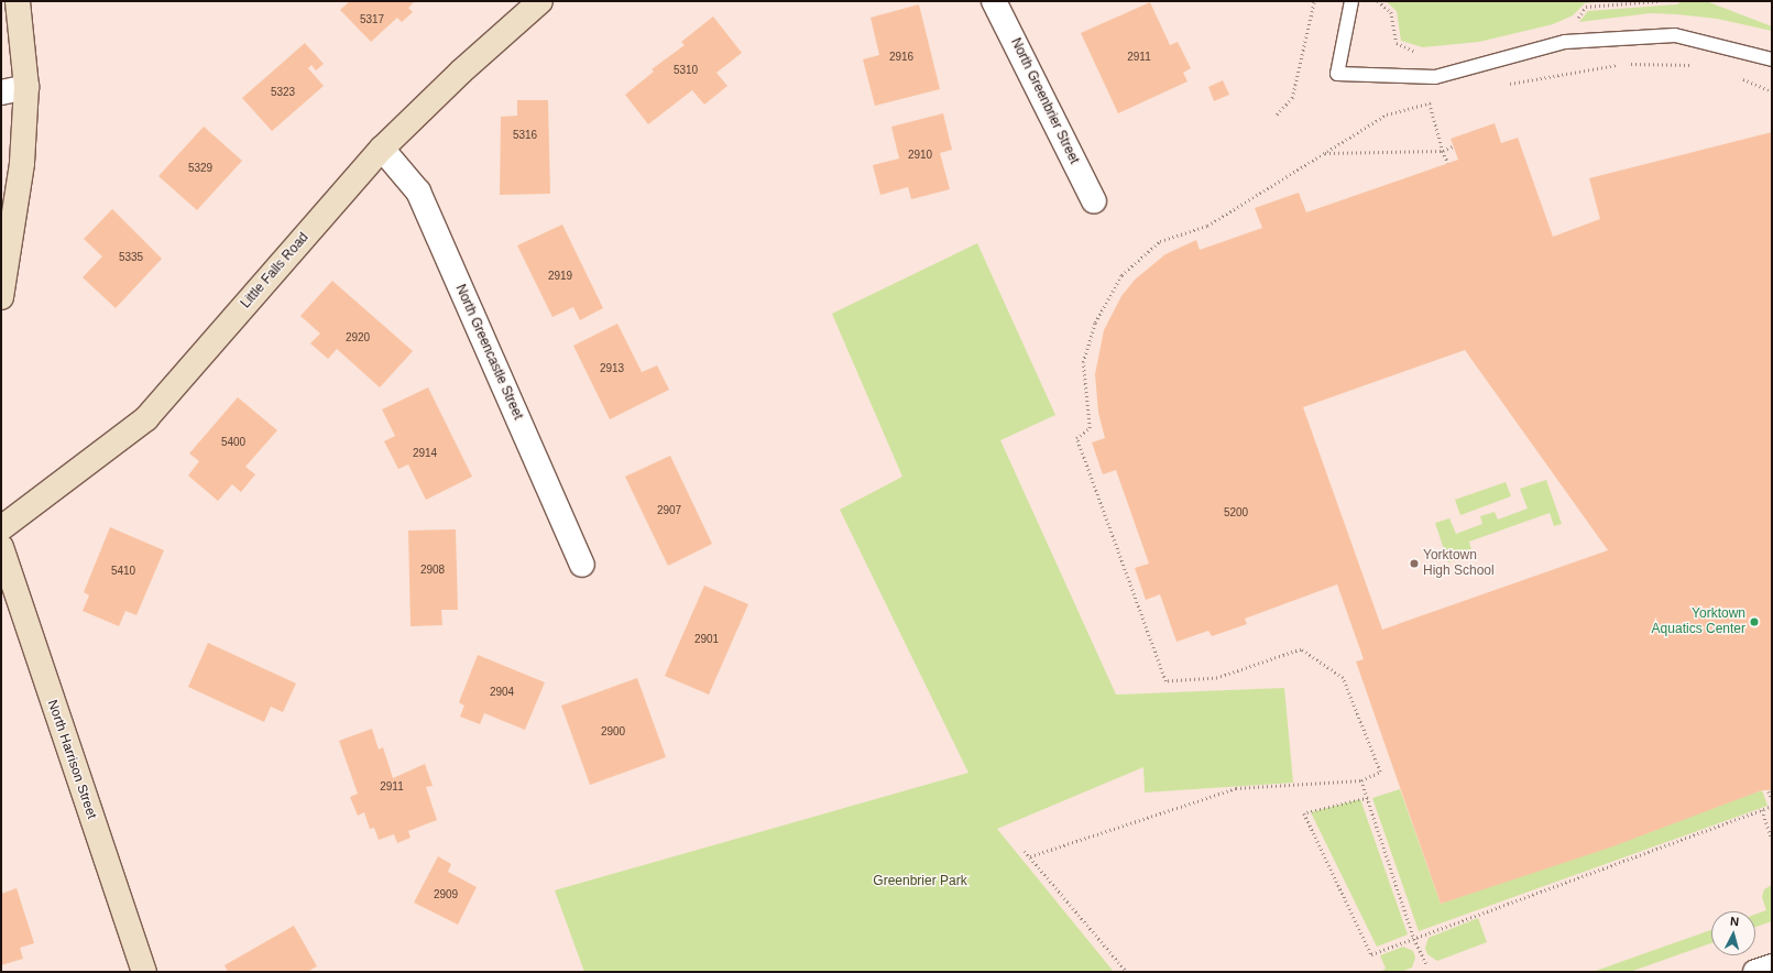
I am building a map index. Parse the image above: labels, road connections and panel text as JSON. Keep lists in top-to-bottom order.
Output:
{
  "streets": {
    "street": [
      "North Greenbrier Street",
      "Little Falls Road",
      "North Greencastle Street",
      "North Harrison Street"
    ]
  },
  "crossings": [
    ["Little Falls Road", "North Greencastle Street"]
  ],
  "parks": ["Greenbrier Park"],
  "places": ["Yorktown High School", "Yorktown Aquatics Center"],
  "house_numbers": [
    "5317",
    "2916",
    "2911",
    "5310",
    "5323",
    "5316",
    "2910",
    "5329",
    "5335",
    "2919",
    "2920",
    "2913",
    "5400",
    "2914",
    "2907",
    "5200",
    "2908",
    "5410",
    "2901",
    "2904",
    "2900",
    "2911",
    "2909"
  ],
  "north": "top"
}
